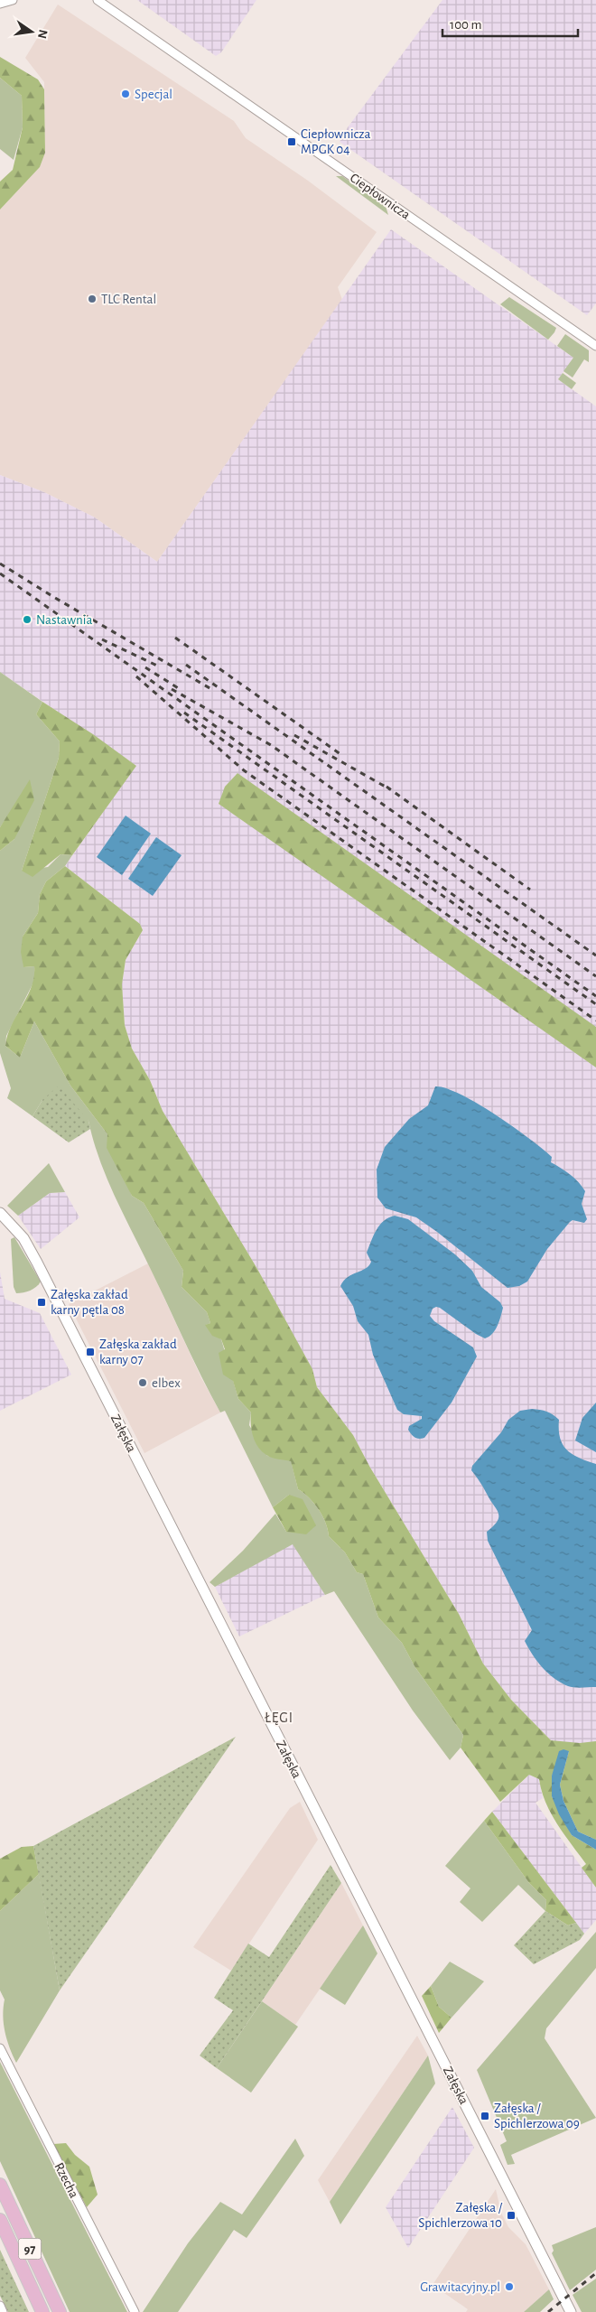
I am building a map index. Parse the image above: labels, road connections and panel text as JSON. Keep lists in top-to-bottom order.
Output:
{
  "streets": {
    "main road": ["97"],
    "street": ["Ciepłownicza", "Załęska", "Rzecha"]
  },
  "districts": ["ŁĘGI"],
  "places": {
    "other": [
      "Specjal",
      "TLC Rental",
      "Nastawnia",
      "elbex",
      "Grawitacyjny.pl"
    ],
    "transit": [
      "Ciepłownicza MPGK 04",
      "Załęska zakład karny pętla 08",
      "Załęska zakład karny 07",
      "Załęska / Spichlerzowa 09",
      "Załęska / Spichlerzowa 10"
    ]
  },
  "scale_bar": "100 m",
  "north": "right"
}
